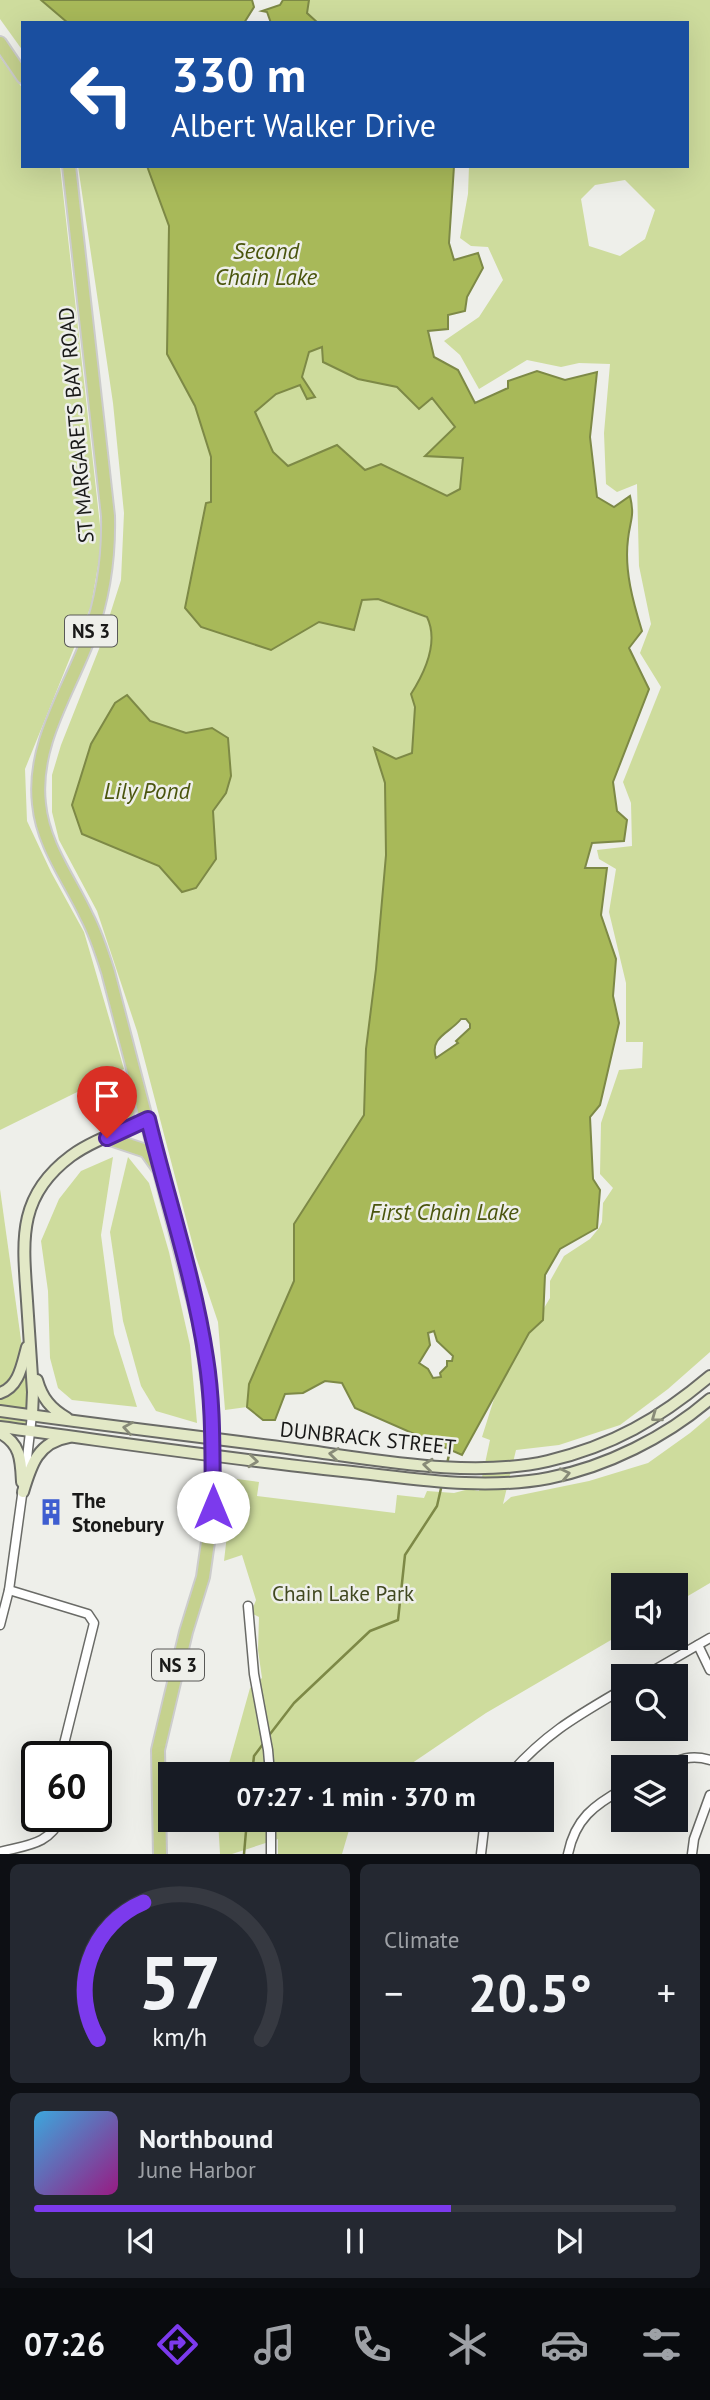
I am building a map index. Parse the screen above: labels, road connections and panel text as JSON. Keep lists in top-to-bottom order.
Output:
{
  "streets": {
    "main road": ["ST MARGARETS BAY ROAD", "NS 3", "DUNBRACK STREET"]
  },
  "water": ["Second Chain Lake", "Lily Pond", "First Chain Lake"],
  "parks": ["Chain Lake Park"],
  "places": {
    "building": ["The Stonebury"]
  },
  "page": {
    "turn": ["330 m", "Albert Walker Drive"],
    "limit": "60",
    "trip": "07:27 · 1 min · 370 m",
    "tile": "Climate",
    "heat": ["−", "20.5°", "+"],
    "song": ["Northbound", "June Harbor"],
    "tabs": "07:26",
    "gauge": ["57", "km/h"]
  }
}
